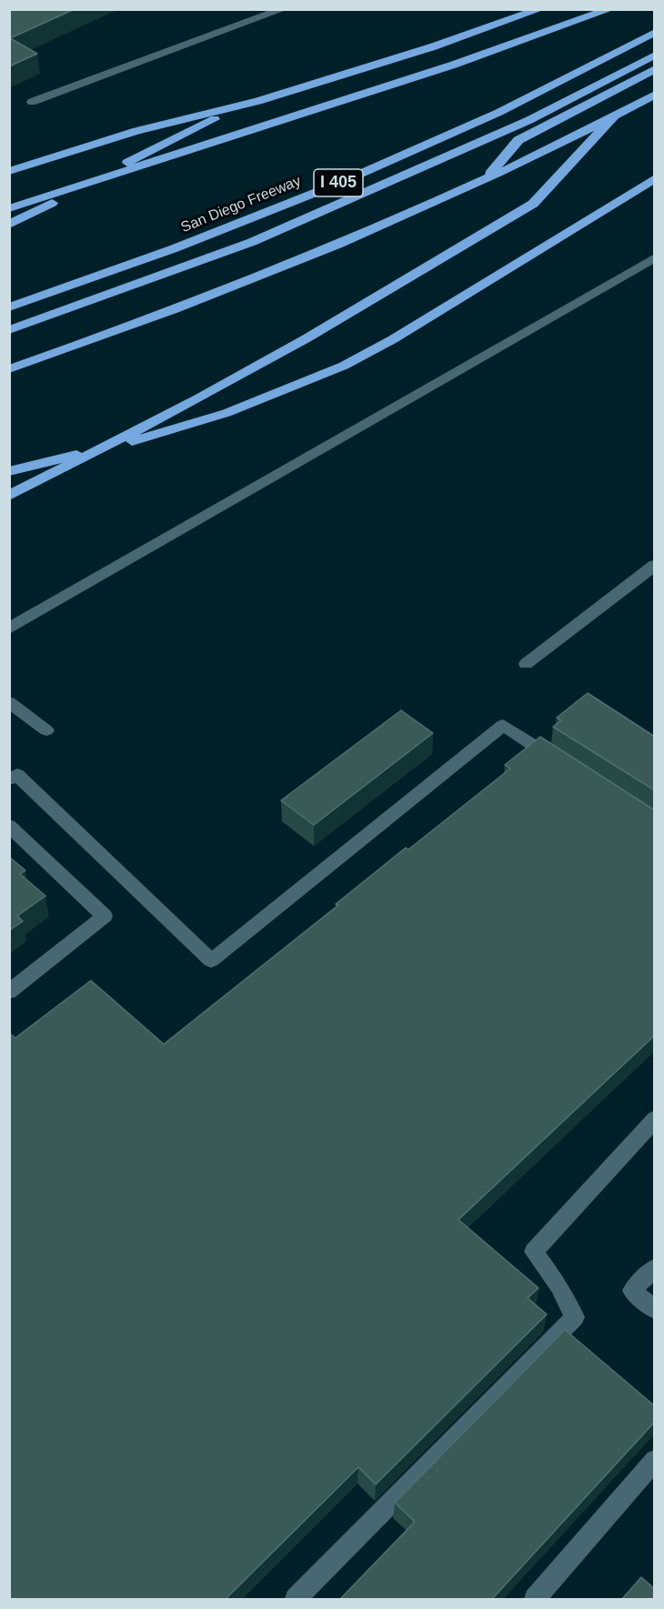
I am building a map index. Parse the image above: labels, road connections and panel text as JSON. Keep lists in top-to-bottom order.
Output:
{
  "streets": {
    "highway": ["I 405", "San Diego Freeway"]
  }
}
